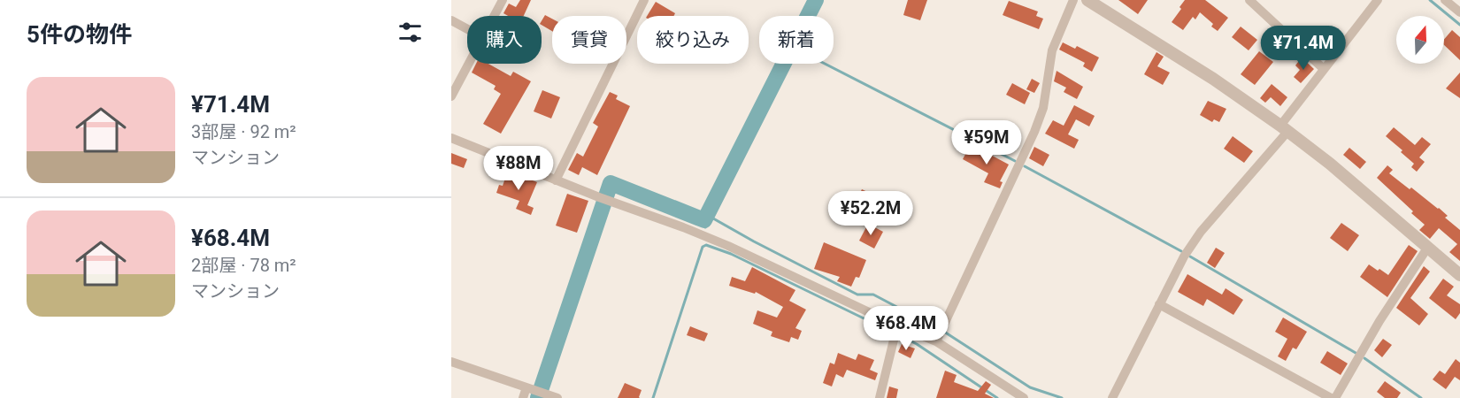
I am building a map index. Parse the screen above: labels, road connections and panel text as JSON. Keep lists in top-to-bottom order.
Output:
{
  "north": "top",
  "page": {
    "heading": "5件の物件",
    "chip": [
      "購入",
      "賃貸",
      "絞り込み",
      "新着"
    ],
    "price": [
      "¥71.4M",
      "¥59M",
      "¥88M",
      "¥52.2M",
      "¥68.4M"
    ],
    "list": [
      {
        "name": "¥71.4M",
        "note": "3部屋 · 92 m² · マンション"
      },
      {
        "name": "¥68.4M",
        "note": "2部屋 · 78 m² · マンション"
      }
    ]
  }
}
